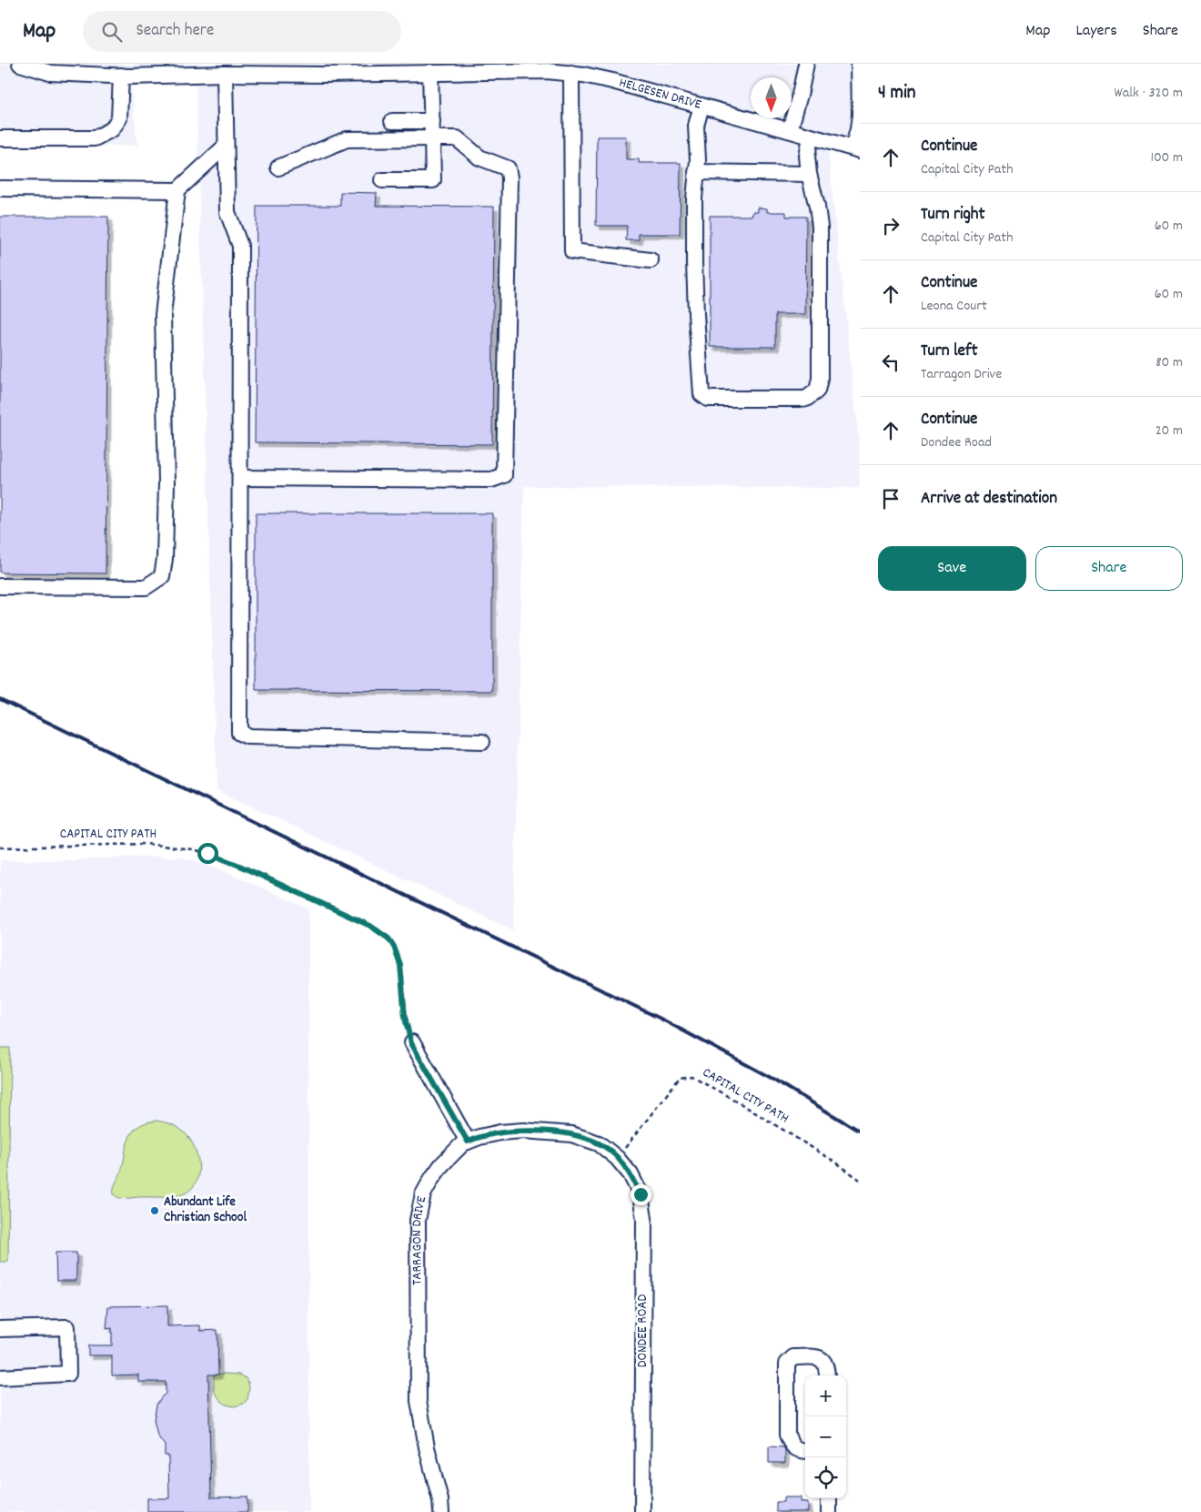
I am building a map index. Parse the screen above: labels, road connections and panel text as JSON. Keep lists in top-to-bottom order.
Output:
{
  "streets": {
    "street": ["HELGESEN DRIVE", "TARRAGON DRIVE", "DONDEE ROAD"],
    "path": ["CAPITAL CITY PATH"]
  },
  "crossings": [
    ["CAPITAL CITY PATH", "TARRAGON DRIVE"],
    ["CAPITAL CITY PATH", "DONDEE ROAD"],
    ["TARRAGON DRIVE", "DONDEE ROAD"]
  ],
  "places": ["Abundant Life Christian School"],
  "north": "bottom",
  "page": {
    "header": "Map",
    "search": "Search here",
    "nav": ["Map", "Layers", "Share"],
    "heading": ["4 min", "Walk · 320 m"],
    "list": [
      ["Continue", "Capital City Path", "100 m"],
      ["Turn right", "Capital City Path", "60 m"],
      ["Continue", "Leona Court", "60 m"],
      ["Turn left", "Tarragon Drive", "80 m"],
      ["Continue", "Dondee Road", "20 m"],
      "Arrive at destination"
    ],
    "buttons": ["Save", "Share"],
    "map_buttons": ["+", "−"]
  }
}
